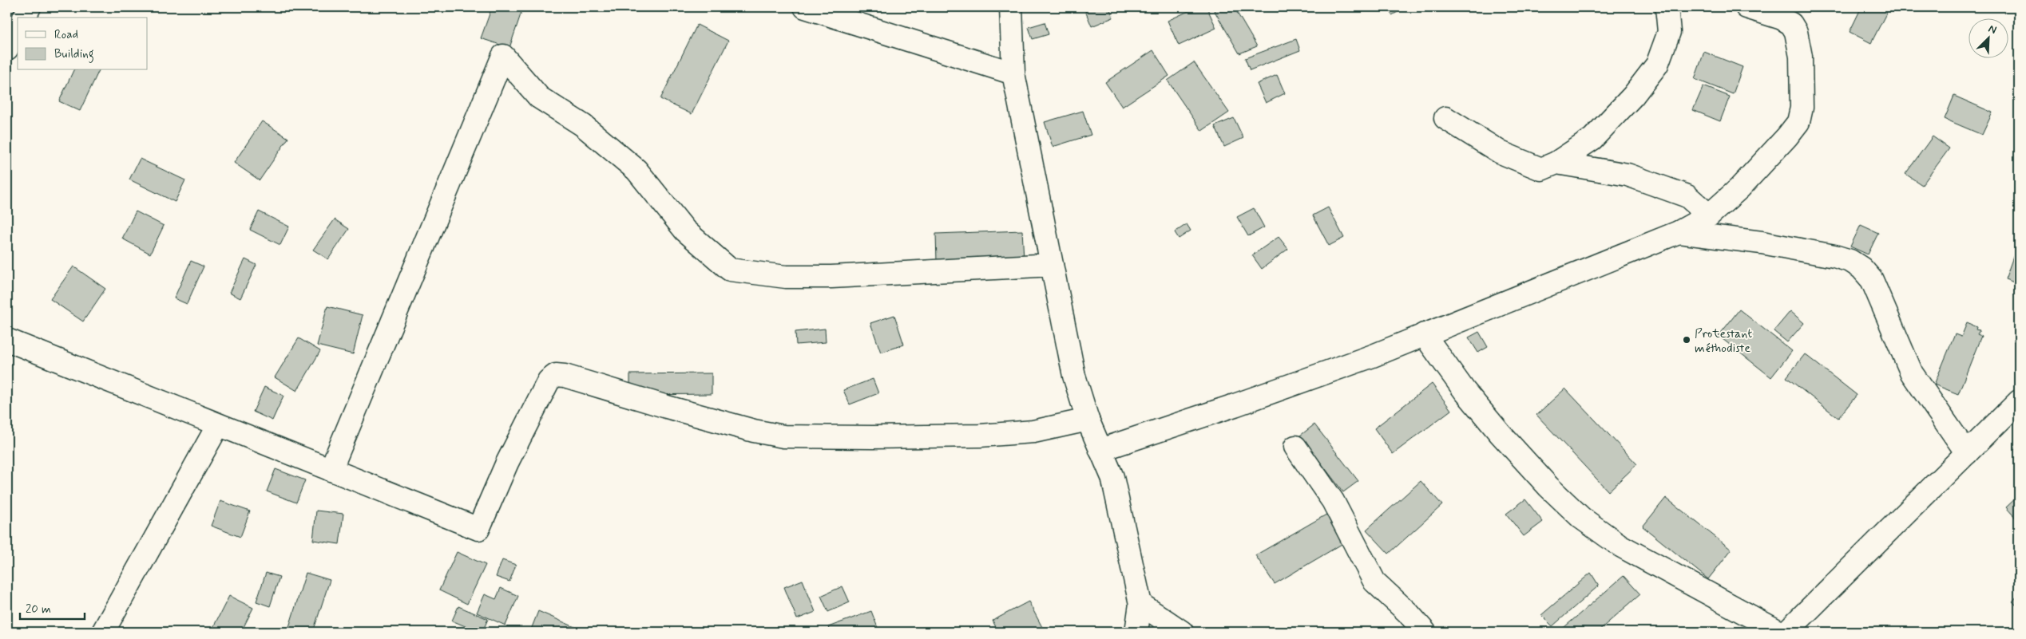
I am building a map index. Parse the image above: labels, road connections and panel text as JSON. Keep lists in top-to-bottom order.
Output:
{
  "places": ["Protestant méthodiste"],
  "legend": ["Road", "Building"],
  "scale_bar": "20 m",
  "north": "top right"
}
